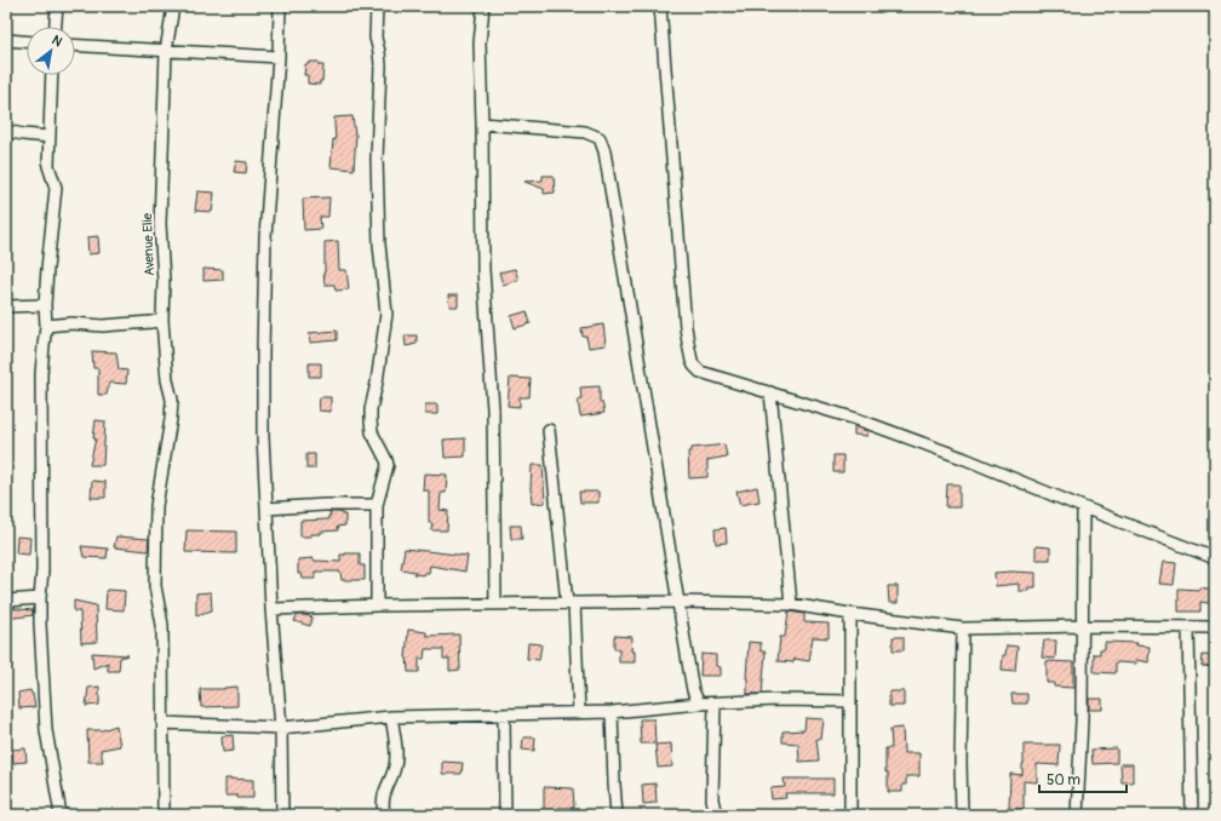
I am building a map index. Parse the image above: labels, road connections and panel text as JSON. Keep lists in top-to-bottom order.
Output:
{
  "streets": {
    "street": ["Avenue Elie"]
  },
  "scale_bar": "50 m",
  "north": "top right"
}
